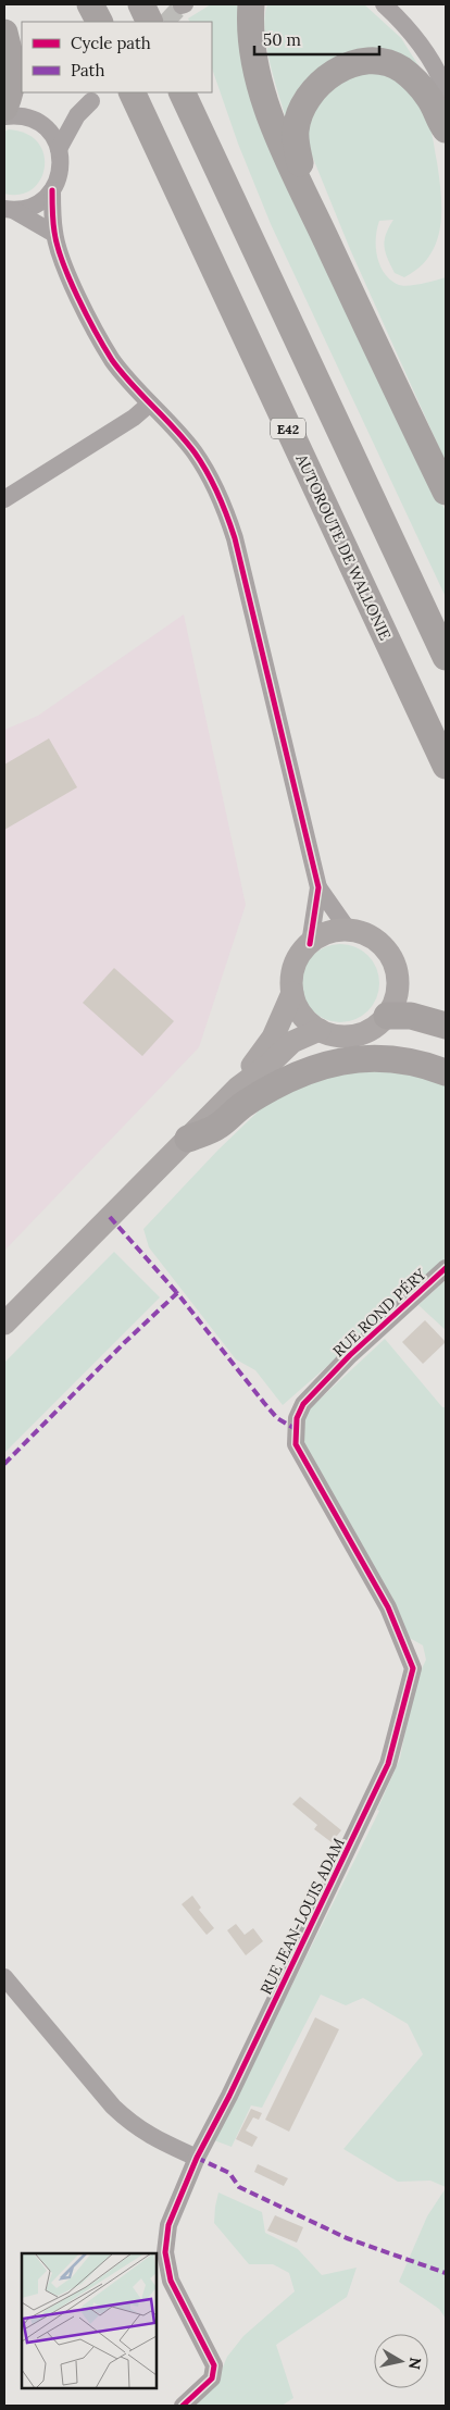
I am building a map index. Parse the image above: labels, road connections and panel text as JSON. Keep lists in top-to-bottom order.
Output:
{
  "streets": {
    "highway": ["E42", "AUTOROUTE DE WALLONIE"],
    "street": ["RUE ROND PÉRY", "RUE JEAN-LOUIS ADAM"]
  },
  "crossings": [
    ["RUE ROND PÉRY", "RUE JEAN-LOUIS ADAM"]
  ],
  "legend": ["Cycle path", "Path"],
  "scale_bar": "50 m",
  "north": "right"
}
